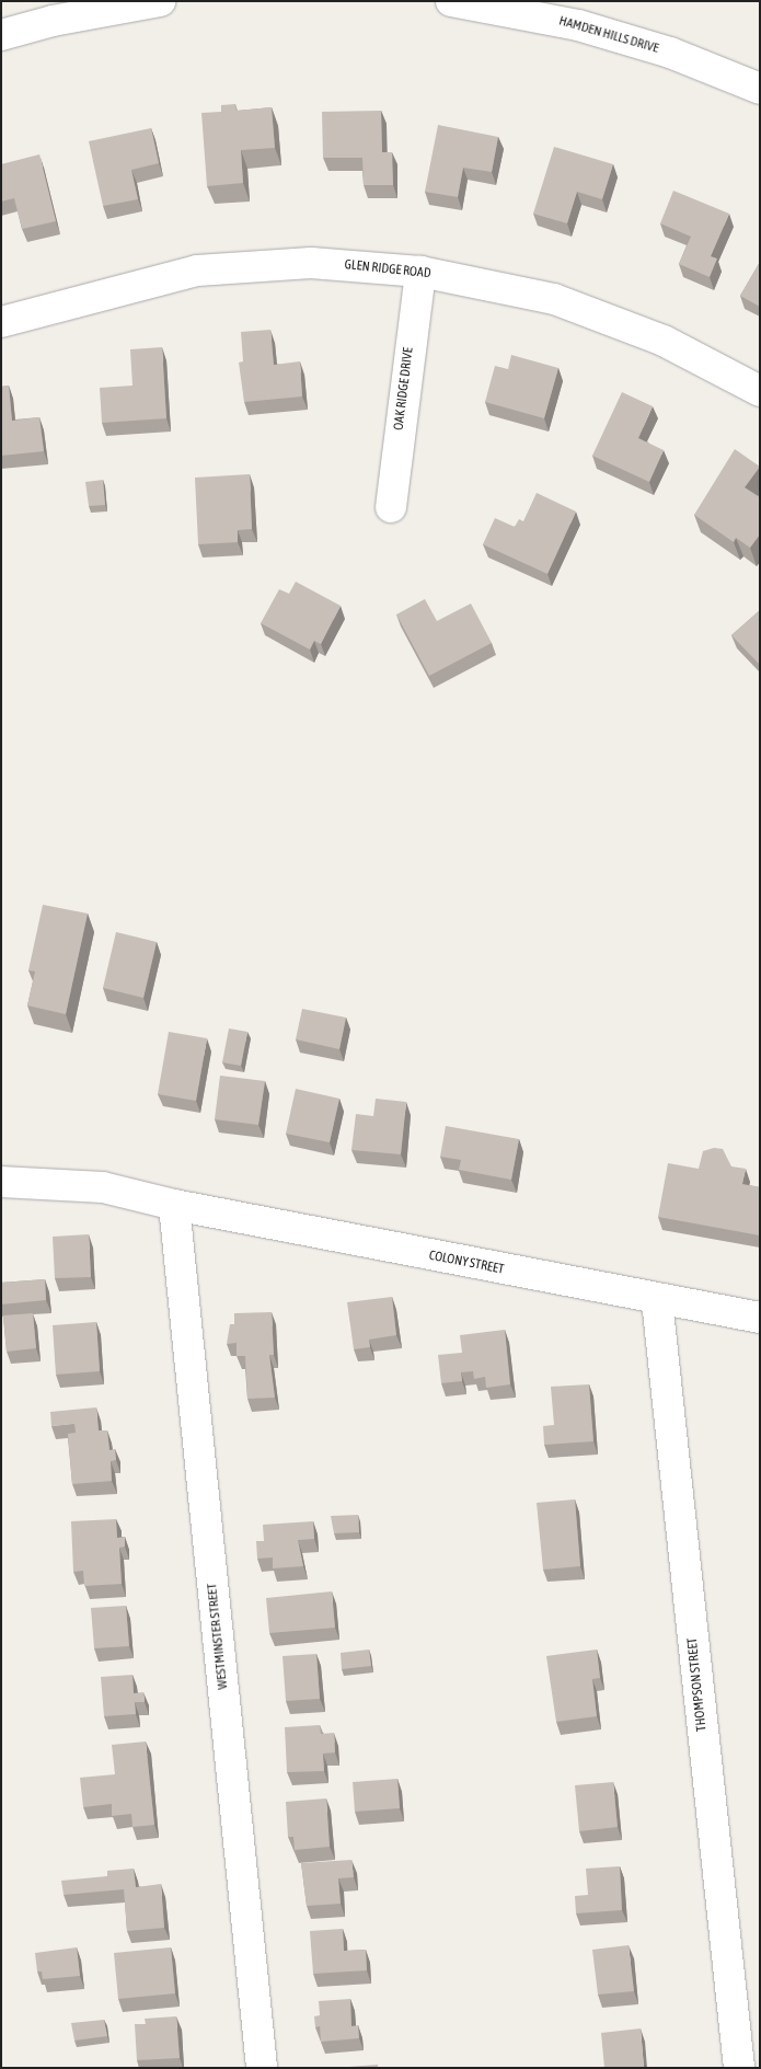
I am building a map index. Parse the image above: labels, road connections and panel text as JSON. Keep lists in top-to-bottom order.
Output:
{
  "streets": {
    "street": [
      "HAMDEN HILLS DRIVE",
      "GLEN RIDGE ROAD",
      "OAK RIDGE DRIVE",
      "COLONY STREET",
      "WESTMINSTER STREET",
      "THOMPSON STREET"
    ]
  },
  "crossings": [
    ["GLEN RIDGE ROAD", "OAK RIDGE DRIVE"],
    ["COLONY STREET", "WESTMINSTER STREET"],
    ["COLONY STREET", "THOMPSON STREET"]
  ]
}
